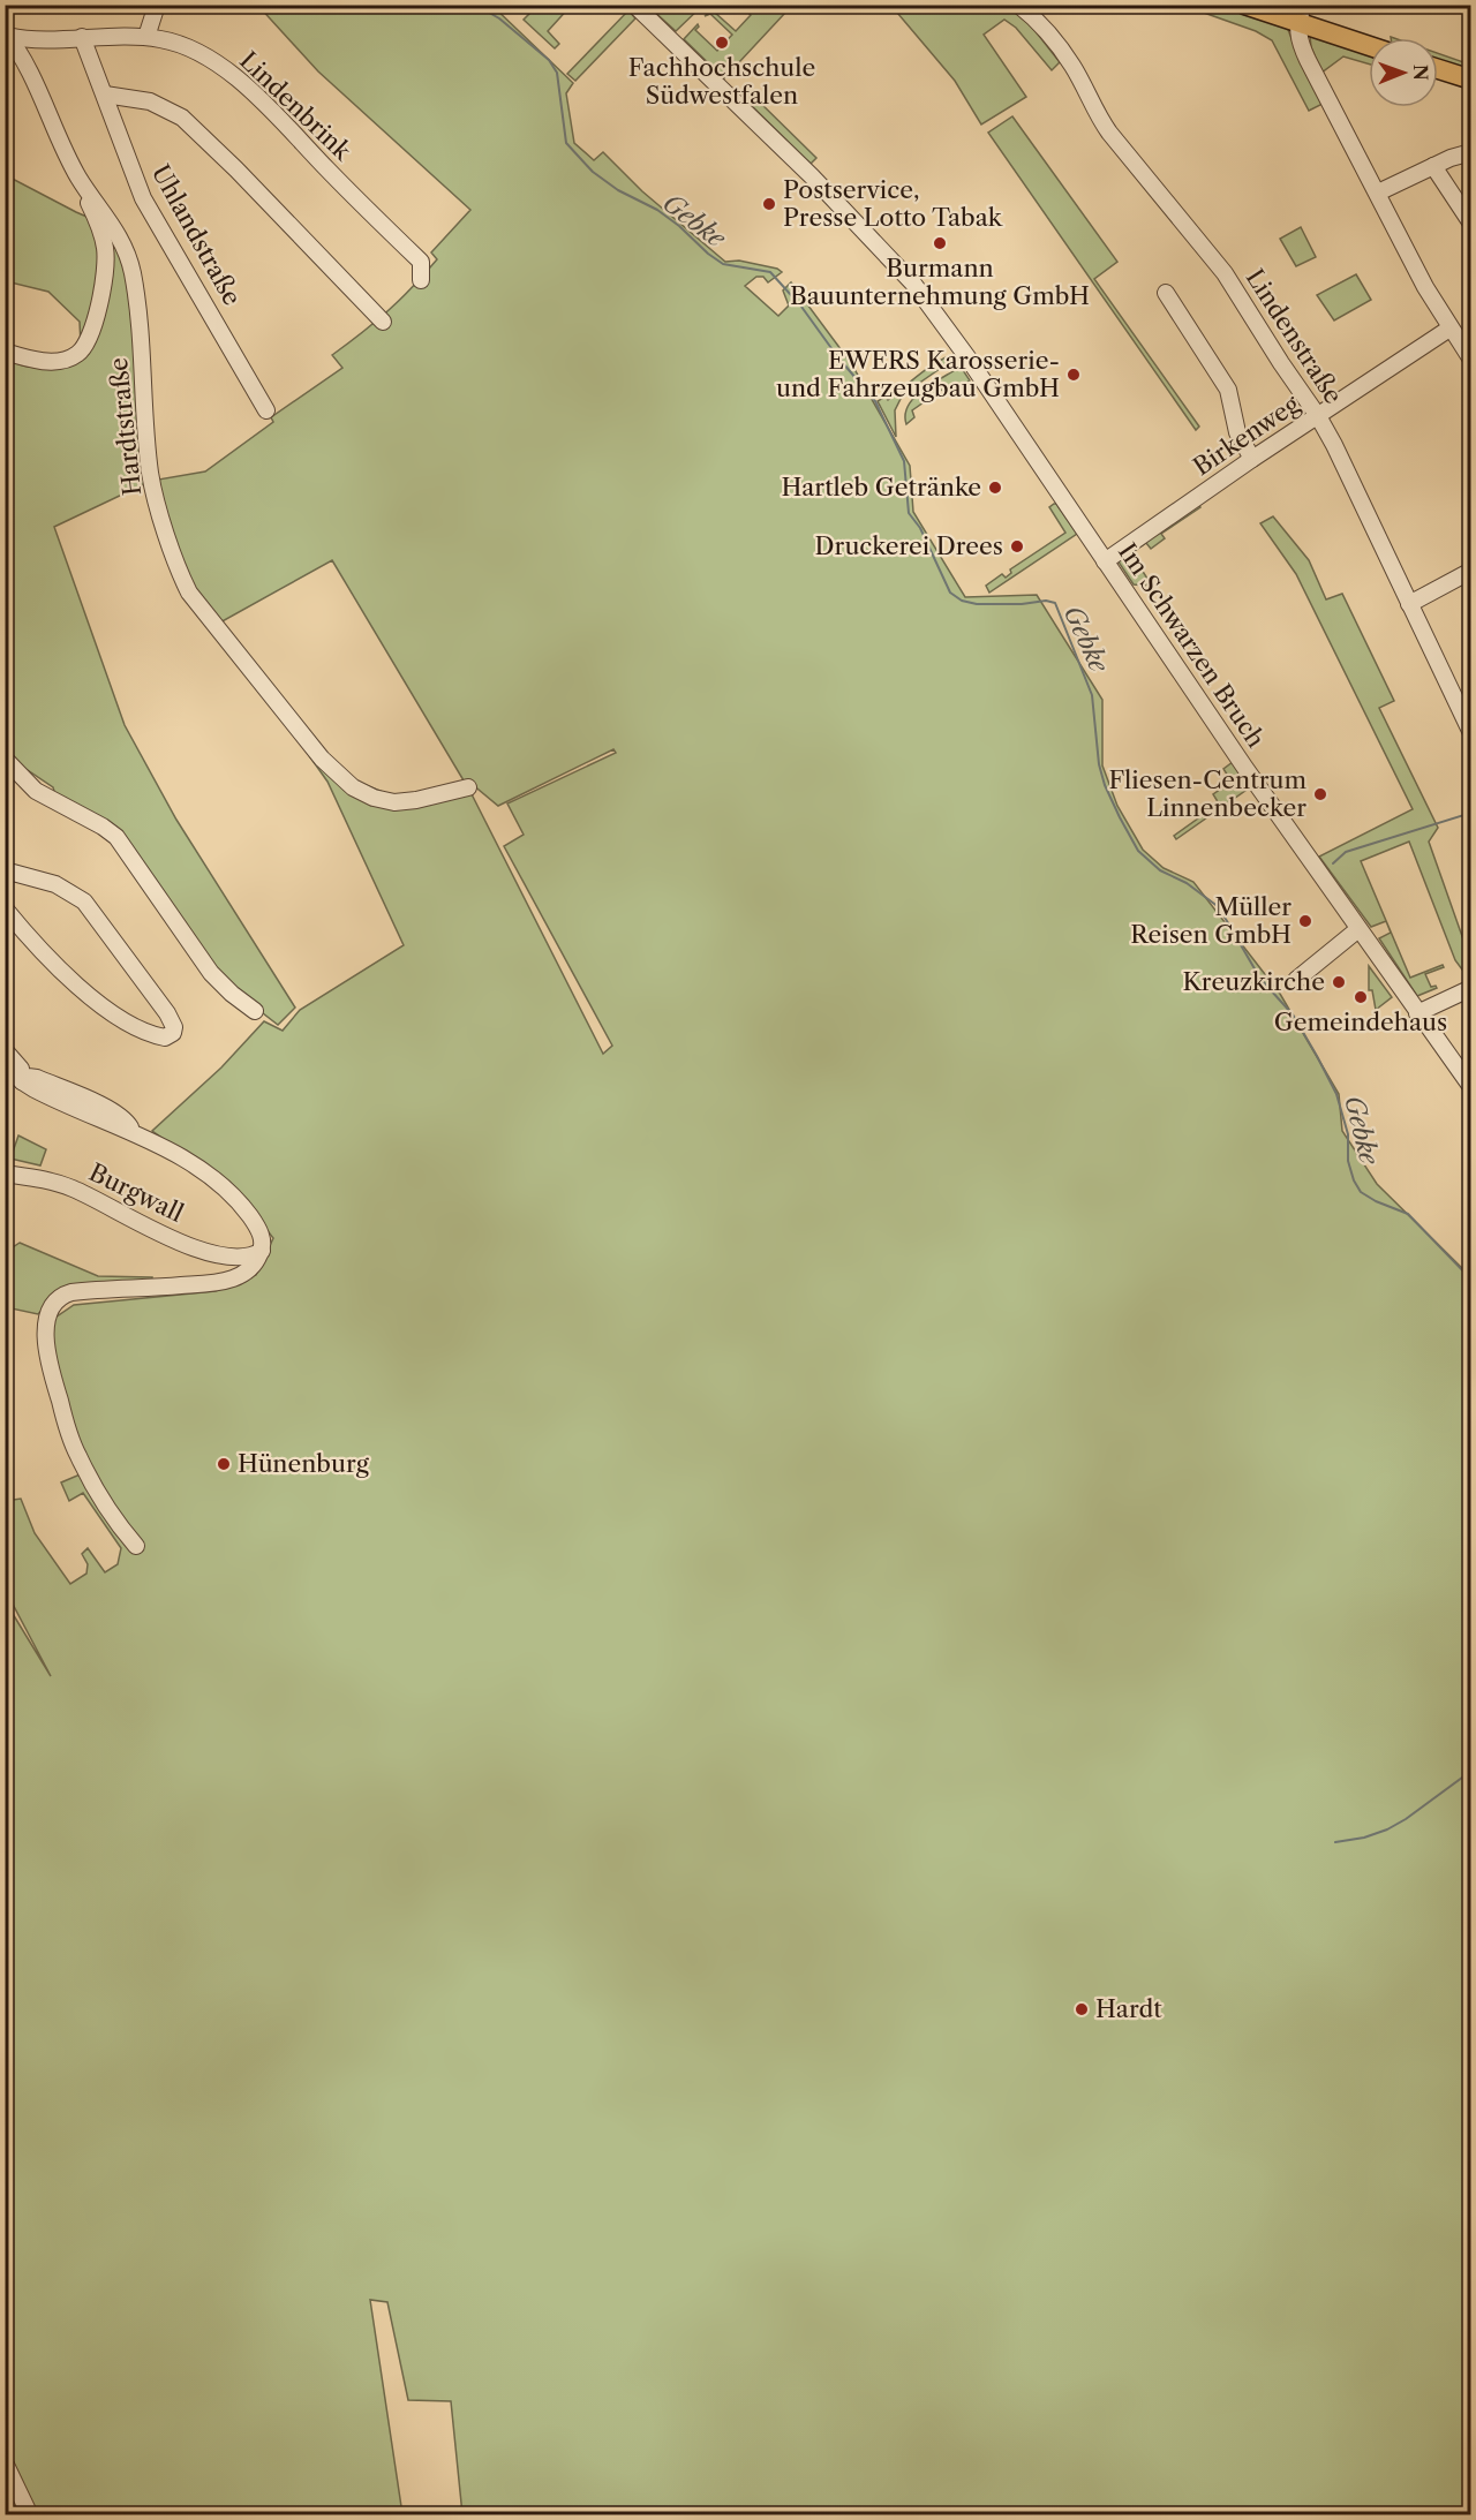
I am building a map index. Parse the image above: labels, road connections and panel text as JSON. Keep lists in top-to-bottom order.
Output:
{
  "streets": {
    "street": [
      "Lindenbrink",
      "Uhlandstraße",
      "Lindenstraße",
      "Hardtstraße",
      "Birkenweg",
      "Im Schwarzen Bruch",
      "Burgwall"
    ]
  },
  "crossings": [
    ["Lindenbrink", "Uhlandstraße"],
    ["Lindenbrink", "Hardtstraße"],
    ["Lindenstraße", "Birkenweg"],
    ["Birkenweg", "Im Schwarzen Bruch"]
  ],
  "water": ["Gebke"],
  "places": [
    "Fachhochschule Südwestfalen",
    "Postservice, Presse Lotto Tabak",
    "Burmann Bauunternehmung GmbH",
    "EWERS Karosserie- und Fahrzeugbau GmbH",
    "Hartleb Getränke",
    "Druckerei Drees",
    "Fliesen-Centrum Linnenbecker",
    "Müller Reisen GmbH",
    "Kreuzkirche",
    "Gemeindehaus",
    "Hünenburg",
    "Hardt"
  ],
  "north": "right"
}
